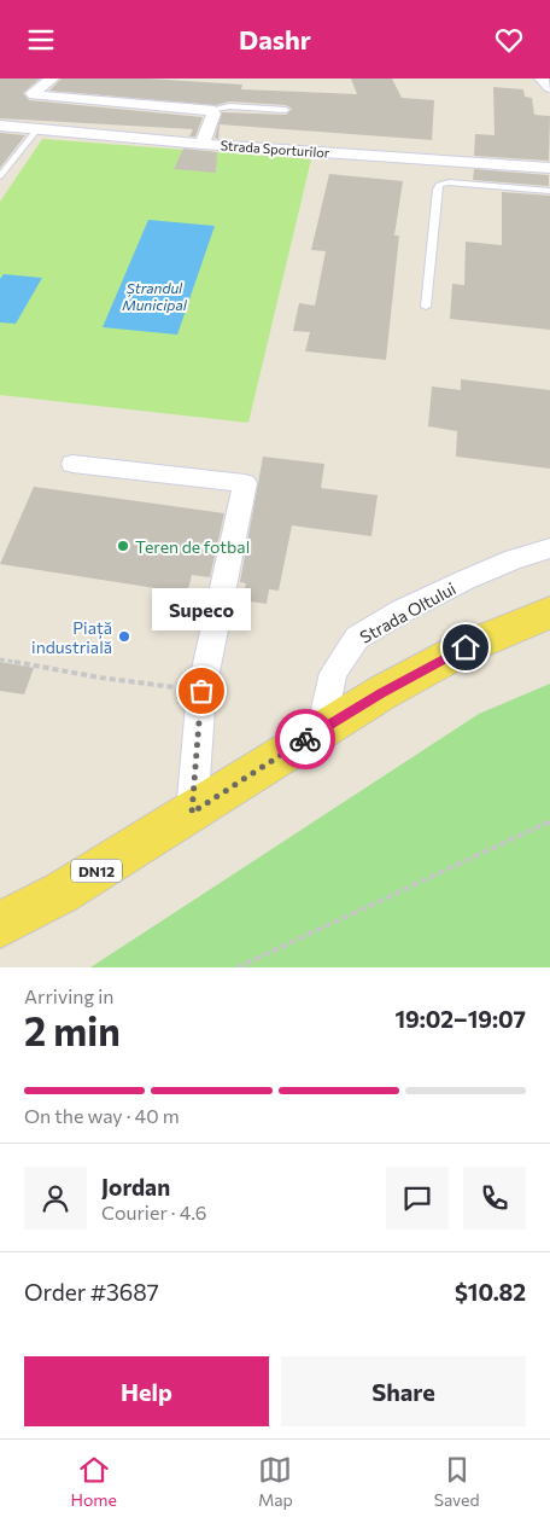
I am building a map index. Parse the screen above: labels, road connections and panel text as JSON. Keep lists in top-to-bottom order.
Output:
{
  "streets": {
    "main road": ["DN12"],
    "street": ["Strada Sporturilor", "Strada Oltului"]
  },
  "crossings": [
    ["Strada Oltului", "DN12"]
  ],
  "water": ["Ștrandul Municipal"],
  "places": ["Teren de fotbal", "Piață industrială", "Supeco"],
  "page": {
    "header": "Dashr",
    "bubble": "Supeco",
    "heading": ["2 min", "Arriving in", "19:02–19:07"],
    "panel": [
      "Jordan",
      "Courier · 4.6",
      "Order #3687",
      "$10.82"
    ],
    "bar": "On the way · 40 m",
    "buttons": ["Help", "Share"],
    "tabs": ["Home", "Map", "Saved"]
  }
}
